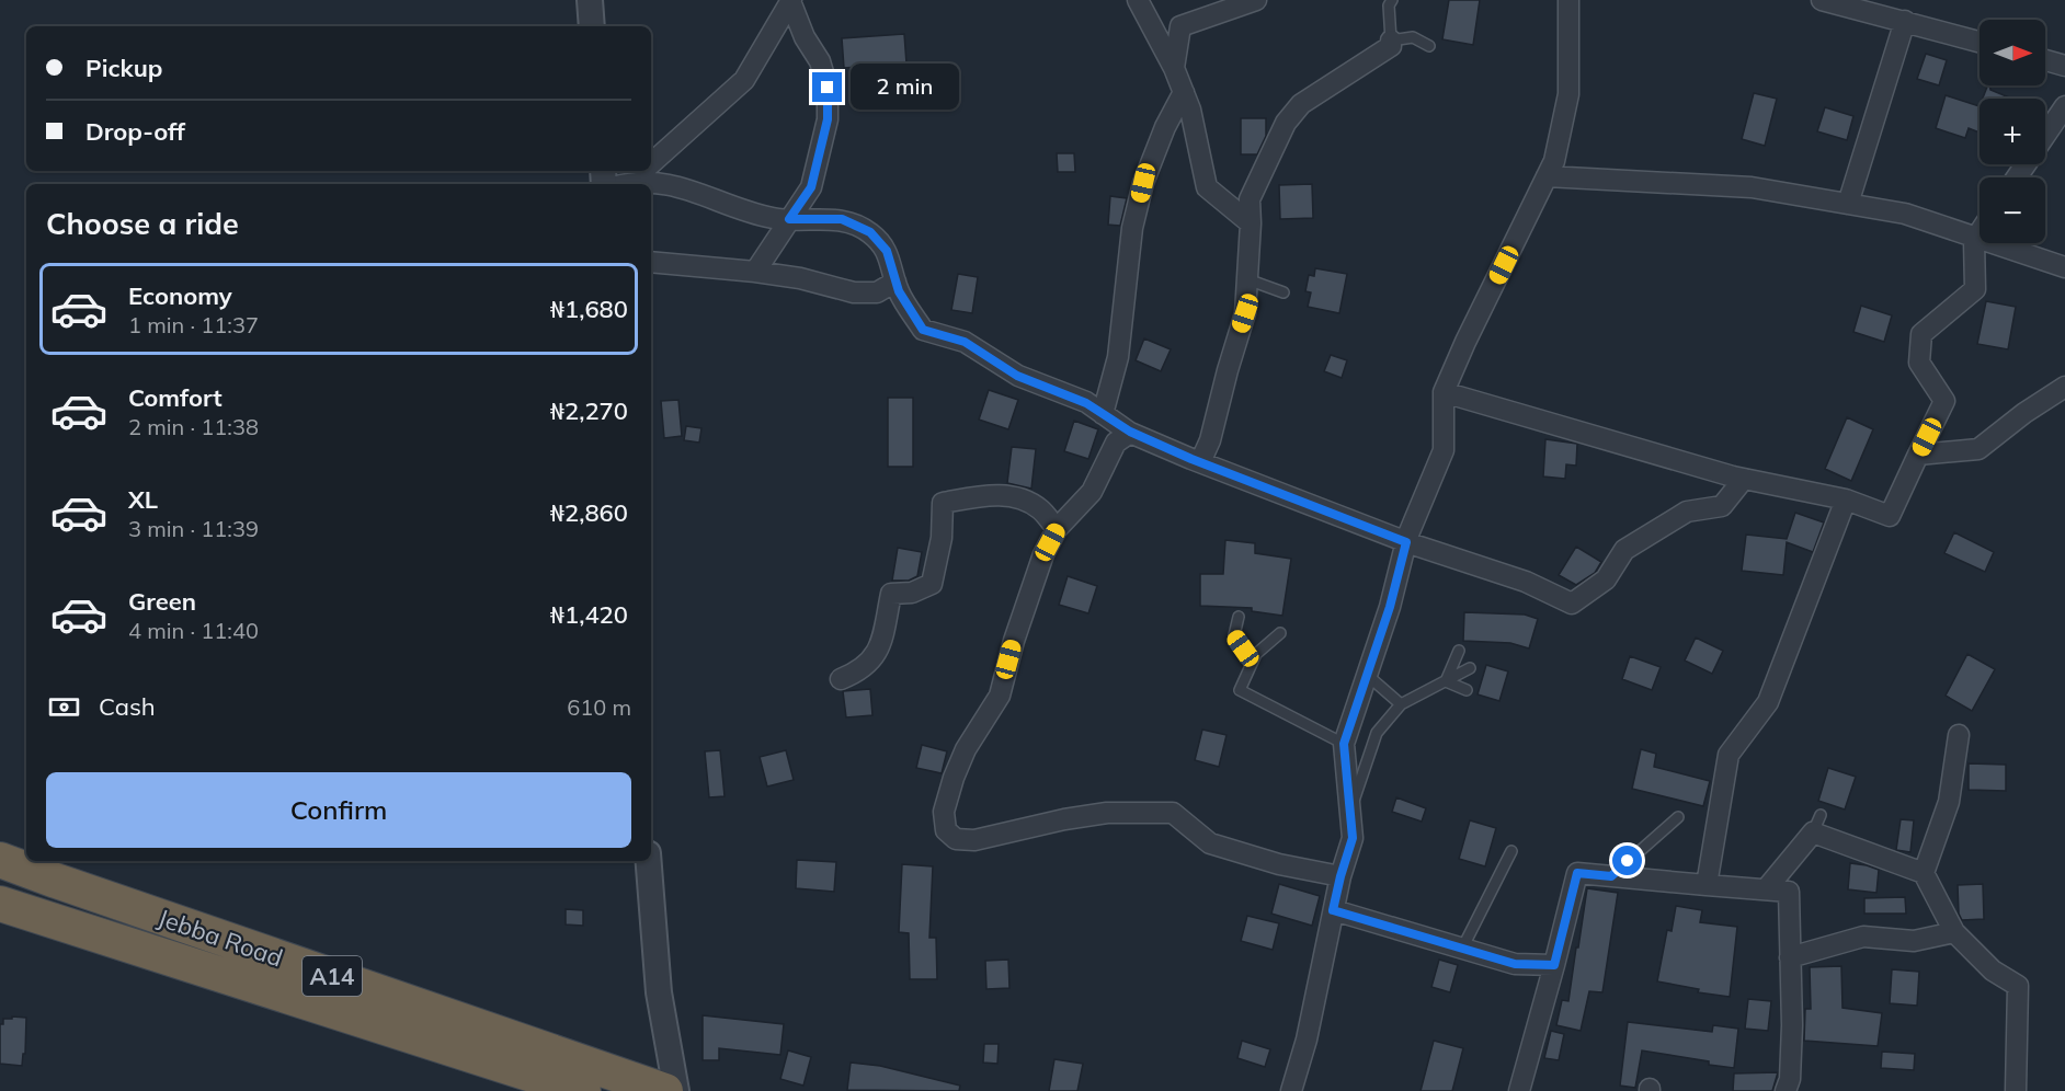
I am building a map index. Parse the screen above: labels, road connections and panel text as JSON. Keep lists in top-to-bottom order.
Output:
{
  "streets": {
    "highway": ["Jebba Road", "A14"]
  },
  "north": "right",
  "page": {
    "map_buttons": ["+", "−"],
    "banner": ["Pickup", "Drop-off"],
    "bubble": "2 min",
    "heading": "Choose a ride",
    "list": [
      {
        "name": "Economy",
        "note": "1 min · 11:37",
        "value": "₦1,680"
      },
      {
        "name": "Comfort",
        "note": "2 min · 11:38",
        "value": "₦2,270"
      },
      {
        "name": "XL",
        "note": "3 min · 11:39",
        "value": "₦2,860"
      },
      {
        "name": "Green",
        "note": "4 min · 11:40",
        "value": "₦1,420"
      }
    ],
    "pay": ["Cash", "610 m"],
    "buttons": "Confirm"
  }
}
